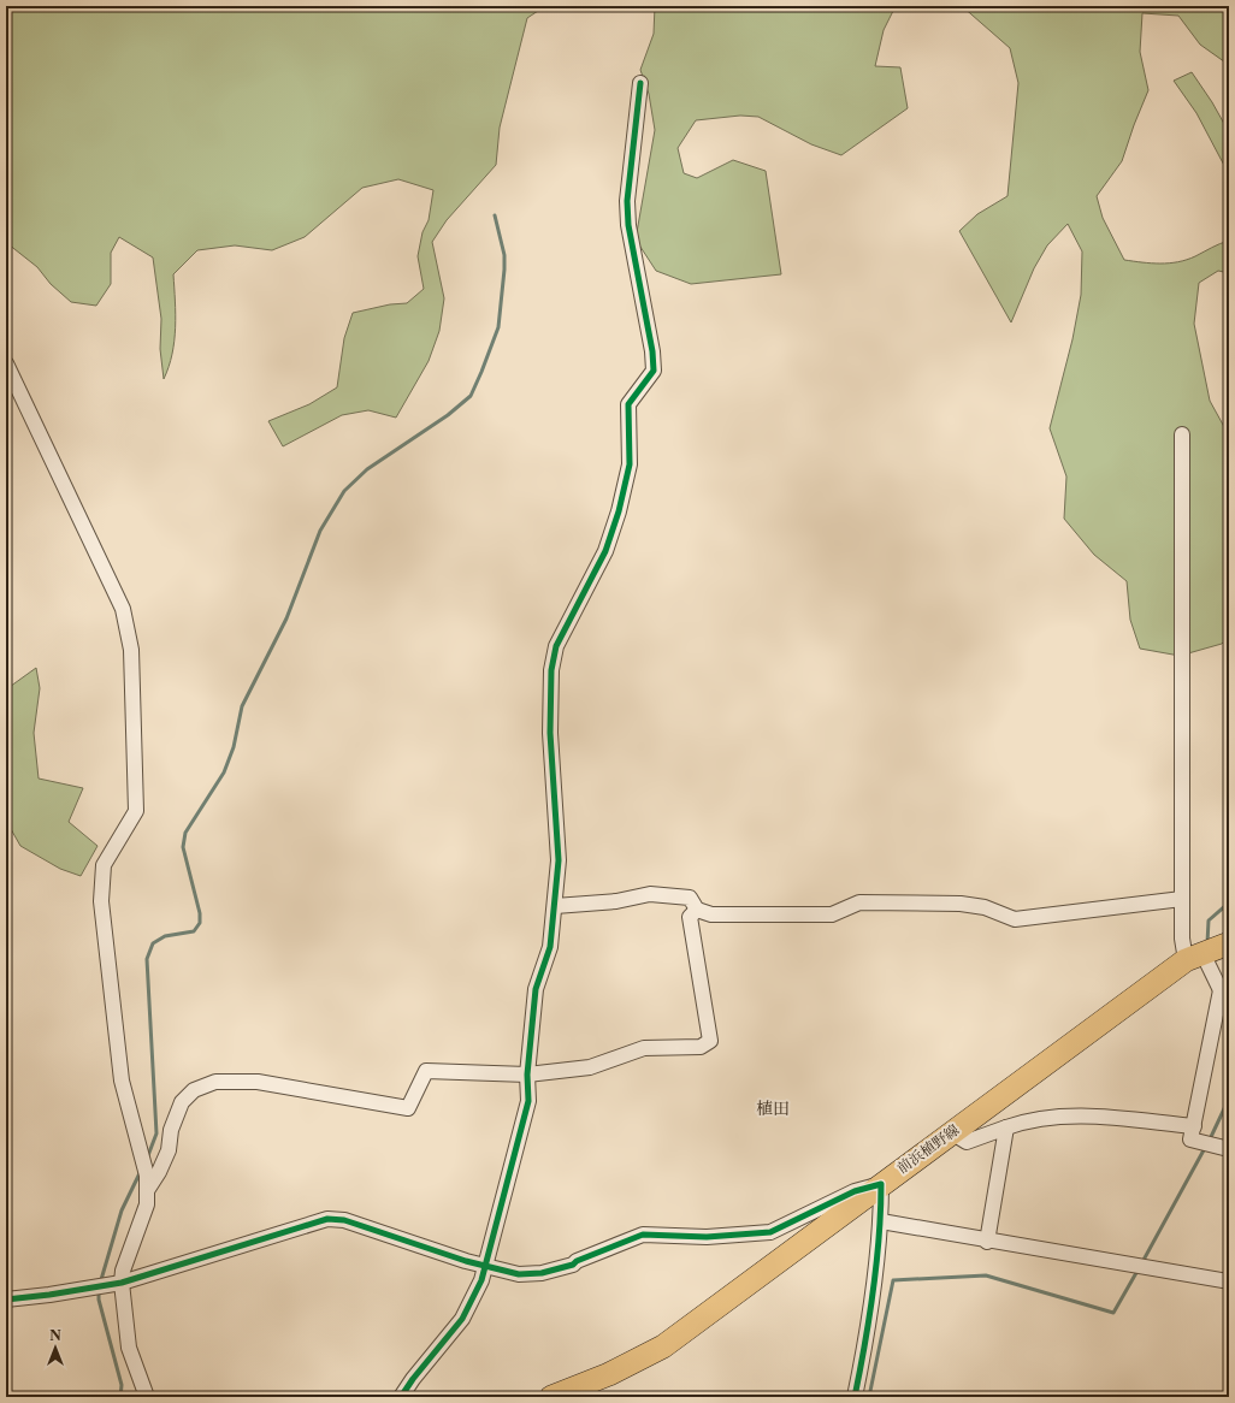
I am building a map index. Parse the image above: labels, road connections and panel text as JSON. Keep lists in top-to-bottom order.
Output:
{
  "streets": {
    "main road": ["前浜植野線"]
  },
  "districts": ["植田"],
  "north": "top"
}
